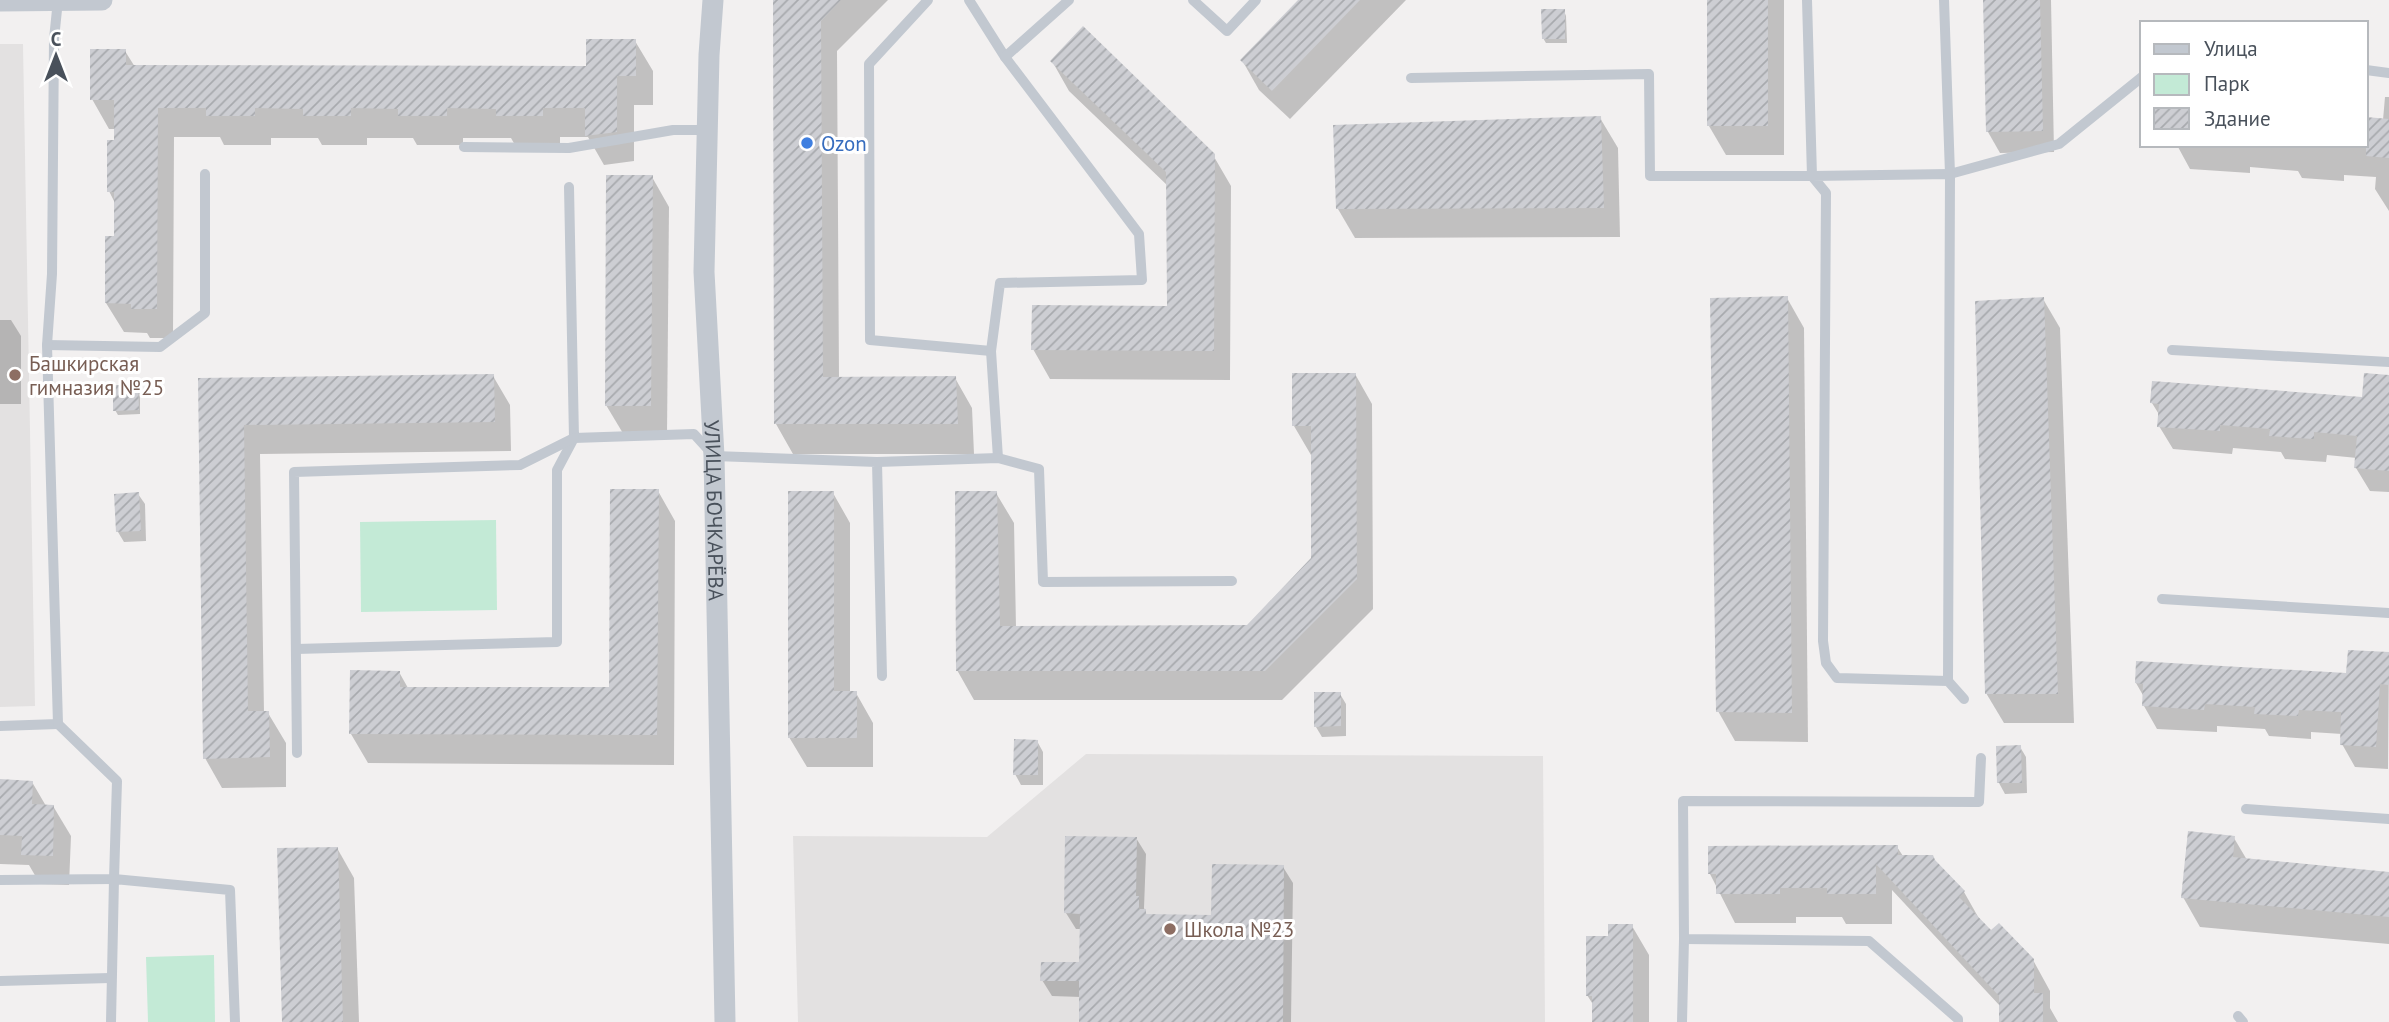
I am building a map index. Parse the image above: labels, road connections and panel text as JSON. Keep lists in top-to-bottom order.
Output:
{
  "streets": {
    "street": ["УЛИЦА БОЧКАРЁВА"]
  },
  "places": ["Ozon", "Башкирская гимназия №25", "Школа №23"],
  "legend": ["Улица", "Парк", "Здание"],
  "north": "top"
}
